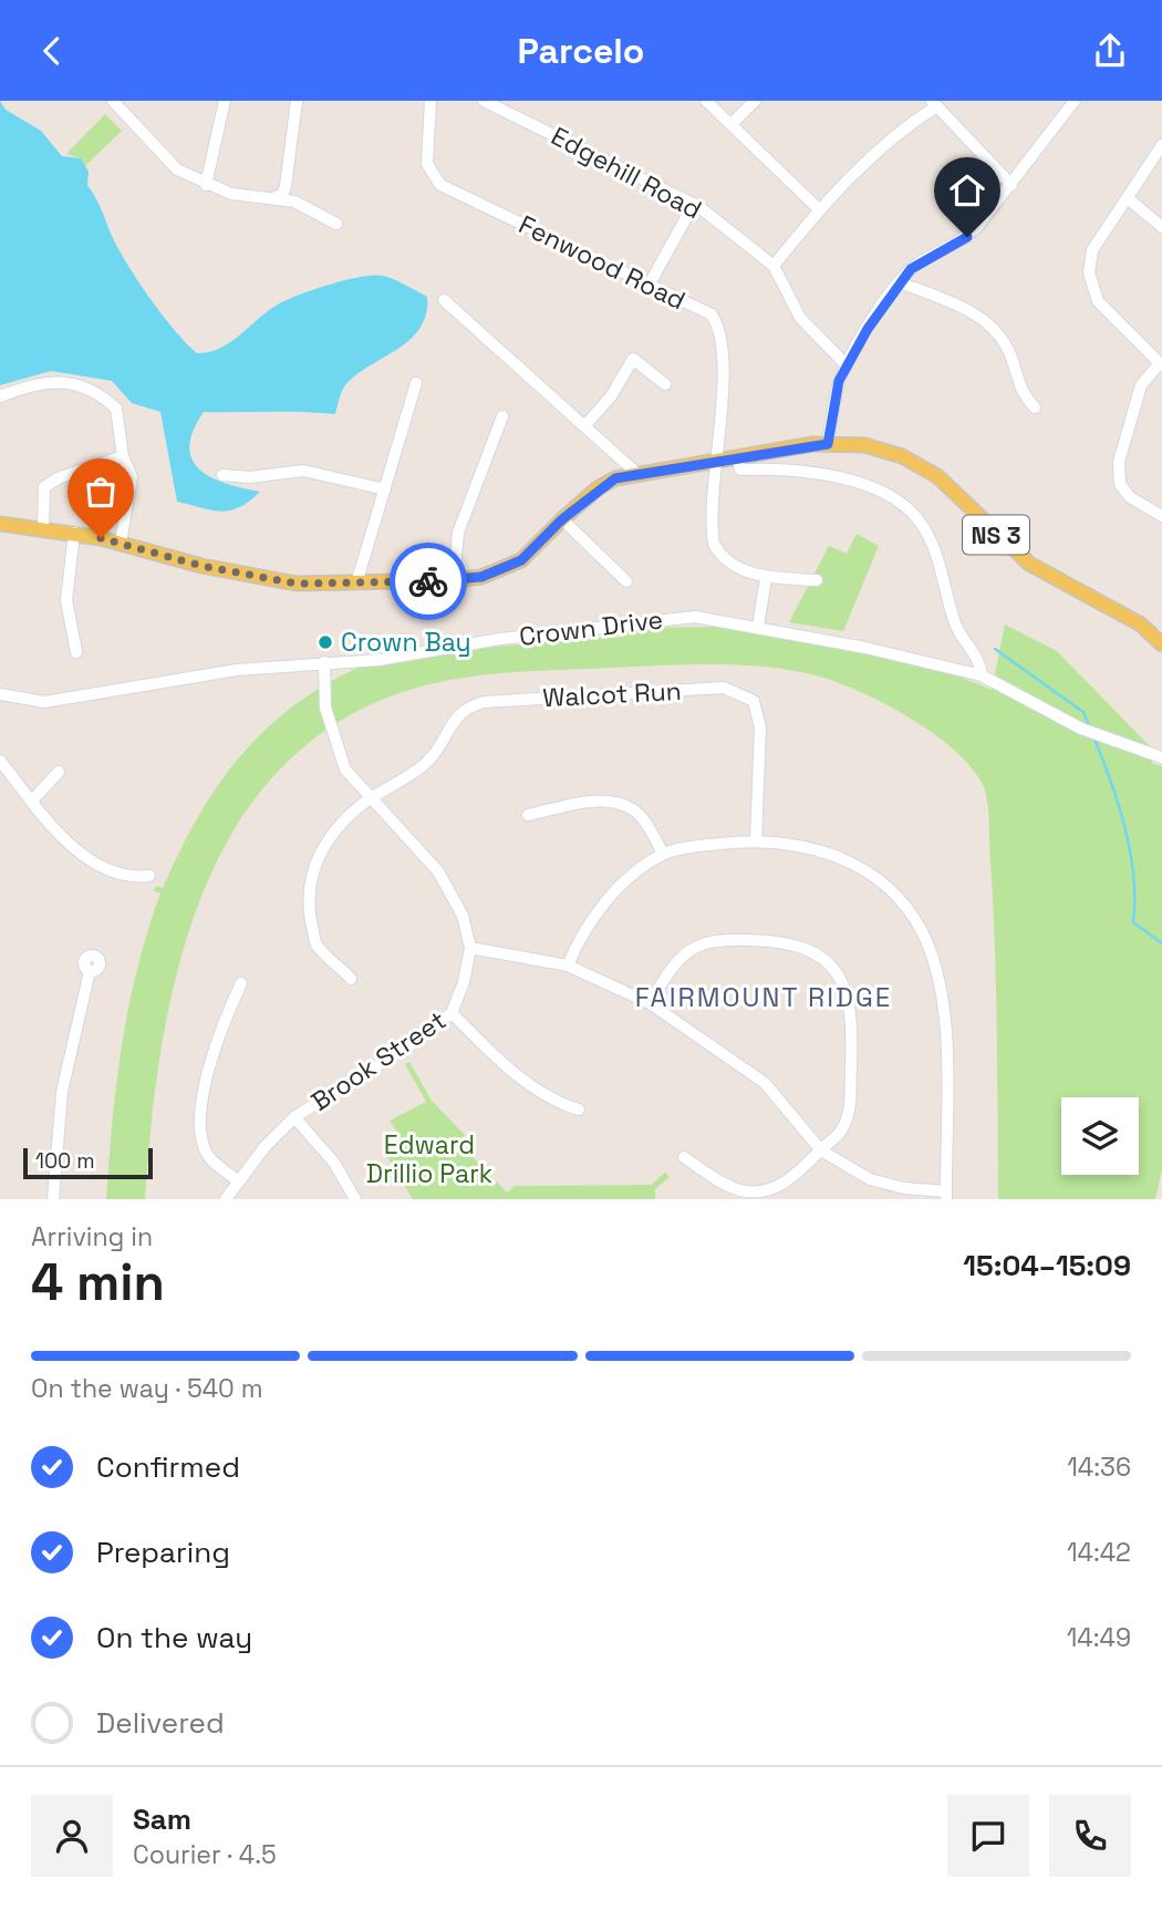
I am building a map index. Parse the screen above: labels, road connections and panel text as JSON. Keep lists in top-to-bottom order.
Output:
{
  "streets": {
    "main road": ["NS 3"],
    "street": [
      "Edgehill Road",
      "Fenwood Road",
      "Crown Drive",
      "Walcot Run",
      "Brook Street"
    ]
  },
  "crossings": [
    ["Fenwood Road", "NS 3"],
    ["Crown Drive", "Brook Street"],
    ["Walcot Run", "Brook Street"]
  ],
  "districts": ["FAIRMOUNT RIDGE"],
  "parks": ["Edward Drillio Park"],
  "places": ["Crown Bay"],
  "scale_bar": "100 m",
  "page": {
    "header": "Parcelo",
    "scale": "100 m",
    "heading": ["4 min", "Arriving in", "15:04–15:09"],
    "panel": ["Sam", "Courier · 4.5"],
    "bar": "On the way · 540 m",
    "list": [
      ["Confirmed", "14:36"],
      ["Preparing", "14:42"],
      ["On the way", "14:49"],
      "Delivered"
    ]
  }
}
